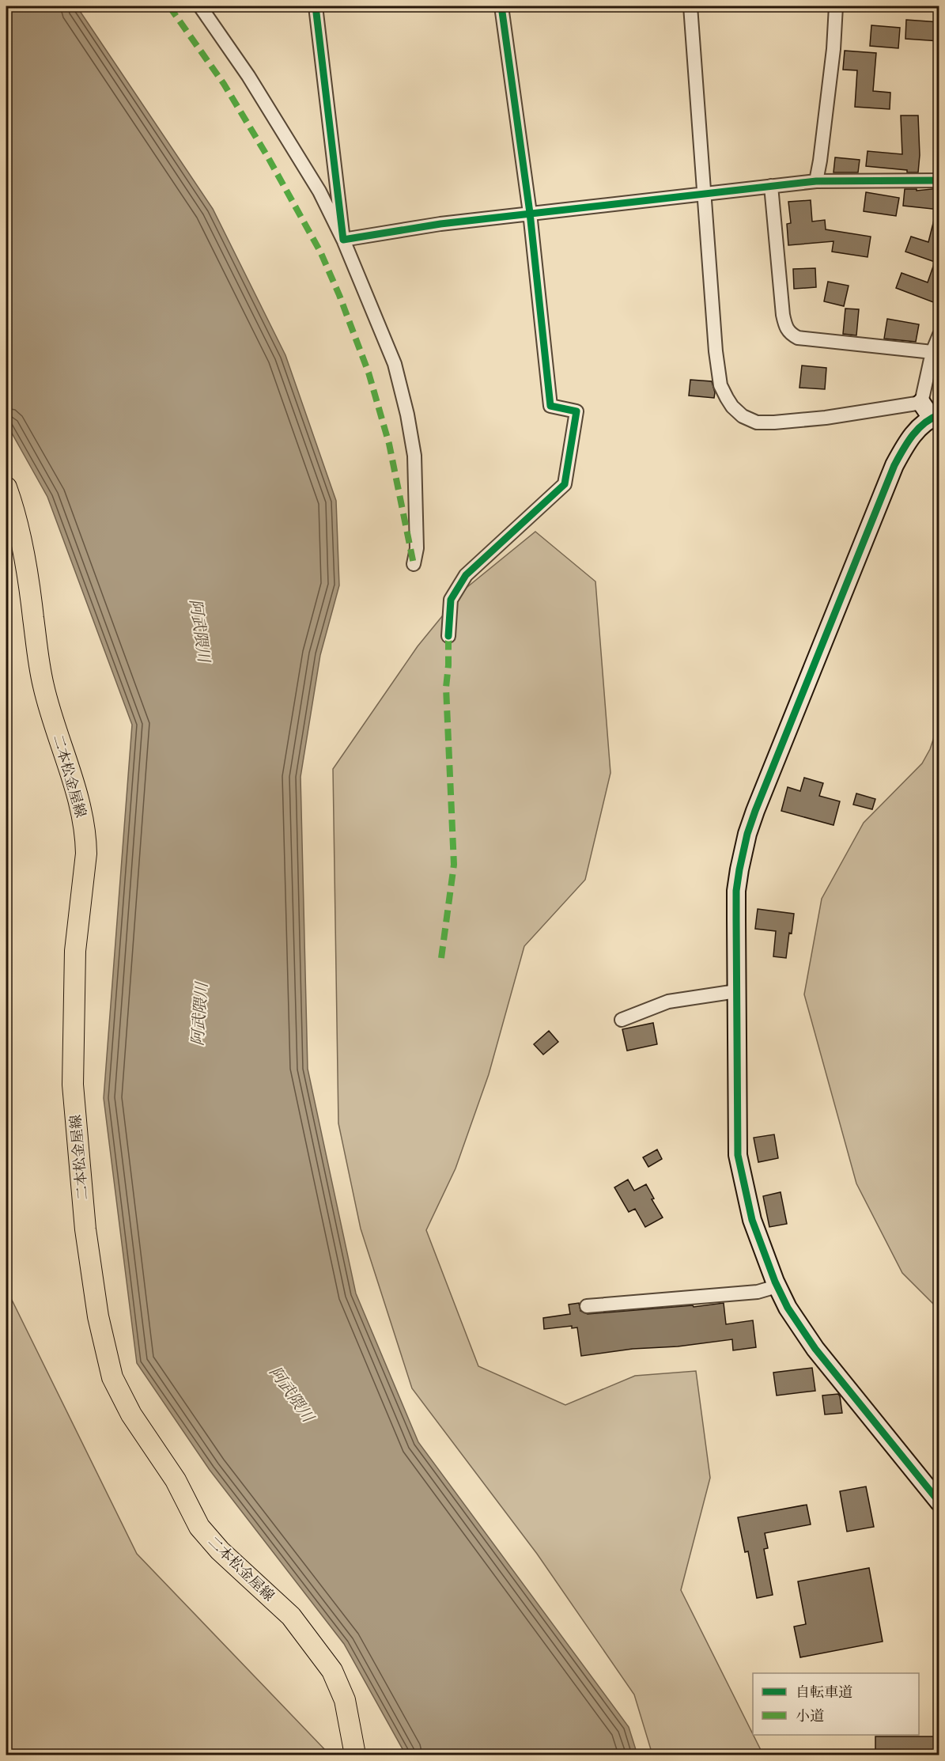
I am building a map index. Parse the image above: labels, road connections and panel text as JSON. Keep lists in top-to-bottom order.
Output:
{
  "streets": {
    "main road": ["二本松金屋線"]
  },
  "water": ["阿武隈川"],
  "legend": ["自転車道", "小道"]
}
